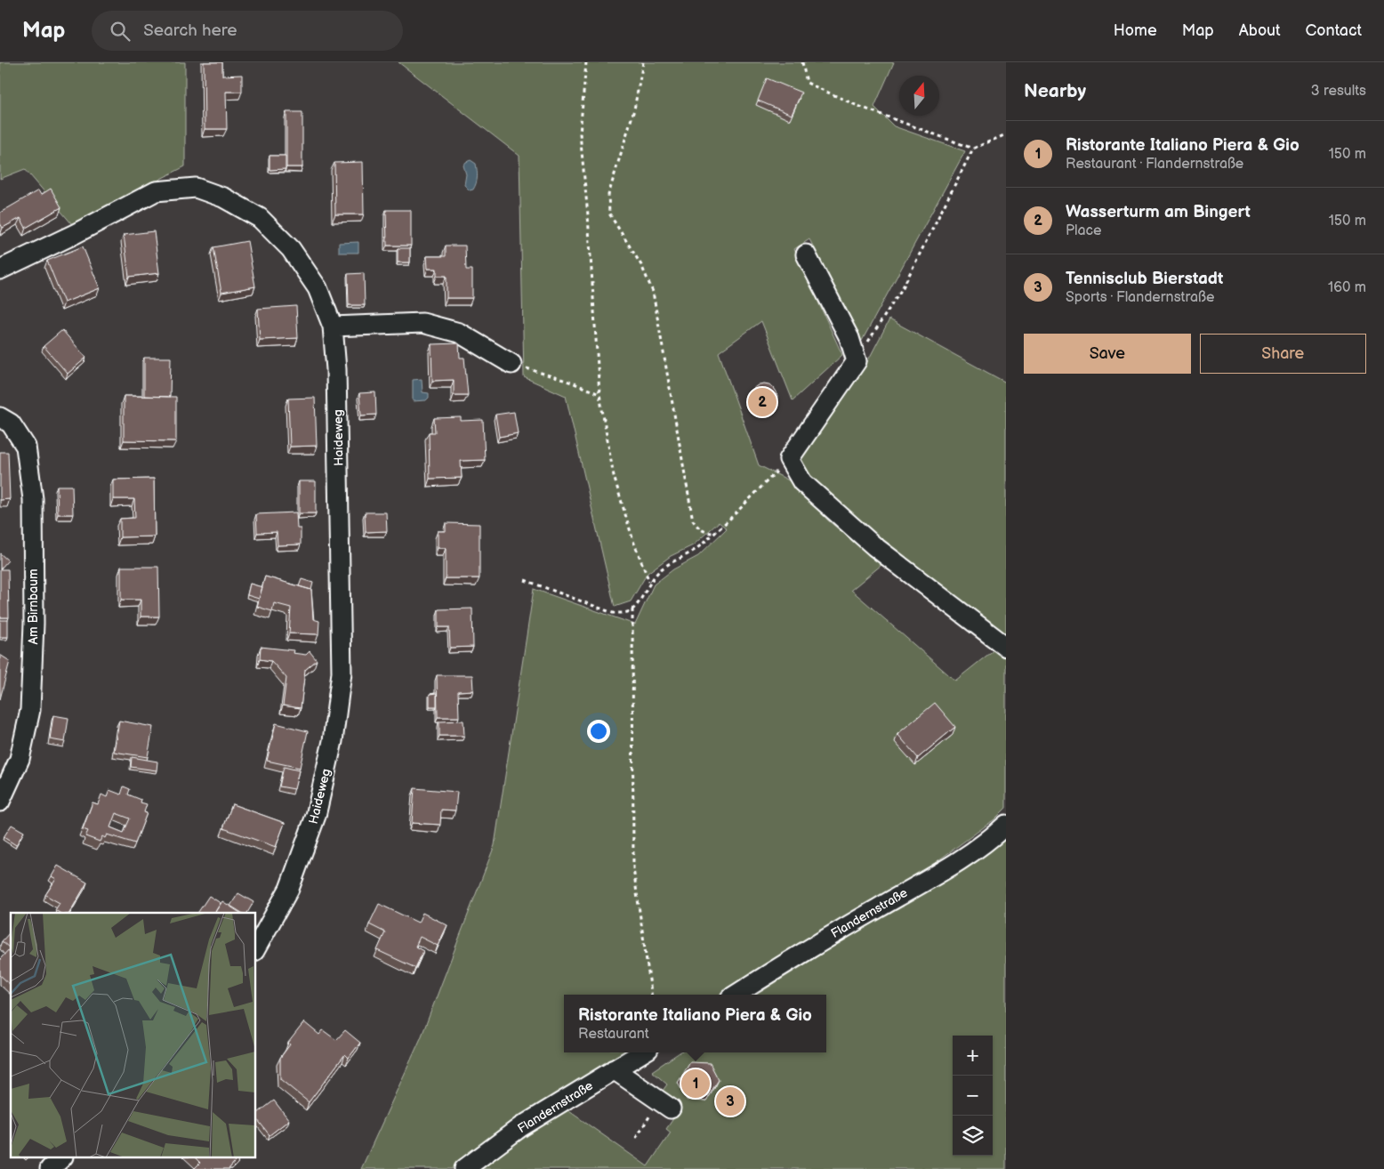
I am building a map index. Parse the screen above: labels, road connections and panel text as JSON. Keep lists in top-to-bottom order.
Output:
{
  "streets": {
    "street": ["Haideweg", "Am Birnbaum", "Flandernstraße"]
  },
  "north": "top",
  "page": {
    "header": "Map",
    "search": "Search here",
    "nav": [
      "Home",
      "Map",
      "About",
      "Contact"
    ],
    "heading": ["Nearby", "3 results"],
    "list": [
      {
        "mark": "1",
        "name": "Ristorante Italiano Piera & Gio",
        "note": "Restaurant · Flandernstraße",
        "value": "150 m"
      },
      {
        "mark": "2",
        "name": "Wasserturm am Bingert",
        "note": "Place",
        "value": "150 m"
      },
      {
        "mark": "3",
        "name": "Tennisclub Bierstadt",
        "note": "Sports · Flandernstraße",
        "value": "160 m"
      }
    ],
    "buttons": ["Save", "Share"],
    "pins": ["2", "1", "3"],
    "popup": ["Ristorante Italiano Piera & Gio", "Restaurant"],
    "map_buttons": ["+", "−"]
  }
}
